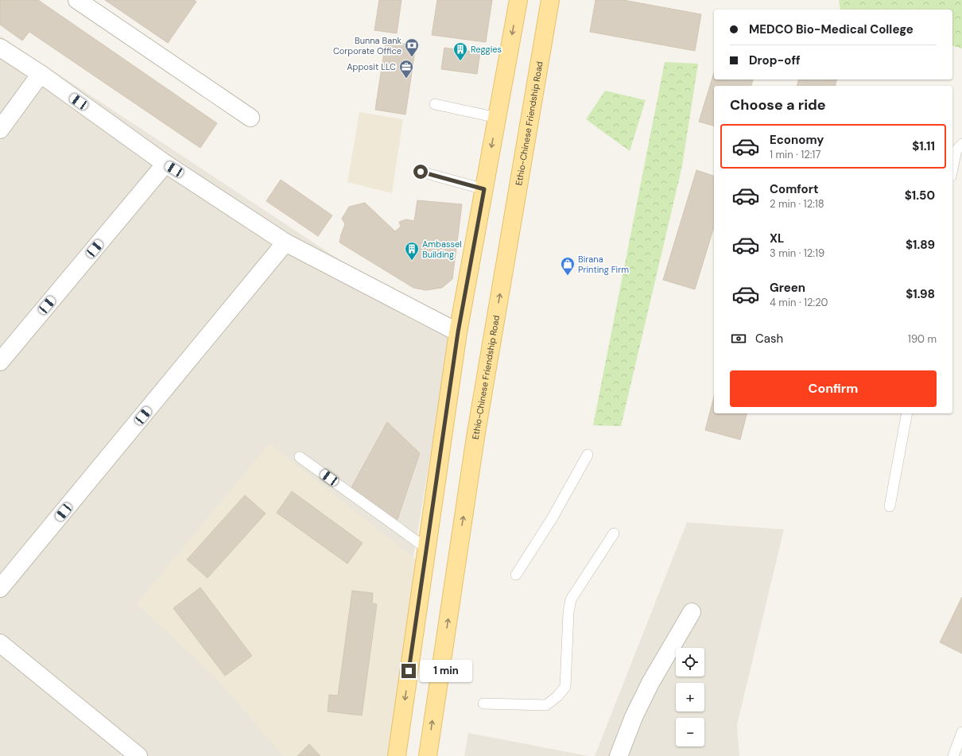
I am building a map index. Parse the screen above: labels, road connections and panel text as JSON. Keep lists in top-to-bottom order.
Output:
{
  "streets": {
    "main road": ["Ethio-Chinese Friendship Road"]
  },
  "places": {
    "bank": ["Bunna Bank Corporate Office"],
    "building": ["Reggies", "Ambassel Building"],
    "office": ["Apposit LLC"],
    "shop": ["Birana Printing Firm"]
  },
  "page": {
    "banner": ["MEDCO Bio-Medical College", "Drop-off"],
    "heading": "Choose a ride",
    "list": [
      {
        "name": "Economy",
        "note": "1 min · 12:17",
        "value": "$1.11"
      },
      {
        "name": "Comfort",
        "note": "2 min · 12:18",
        "value": "$1.50"
      },
      {
        "name": "XL",
        "note": "3 min · 12:19",
        "value": "$1.89"
      },
      {
        "name": "Green",
        "note": "4 min · 12:20",
        "value": "$1.98"
      }
    ],
    "pay": ["Cash", "190 m"],
    "buttons": "Confirm",
    "map_buttons": ["+", "−"],
    "bubble": "1 min"
  }
}
